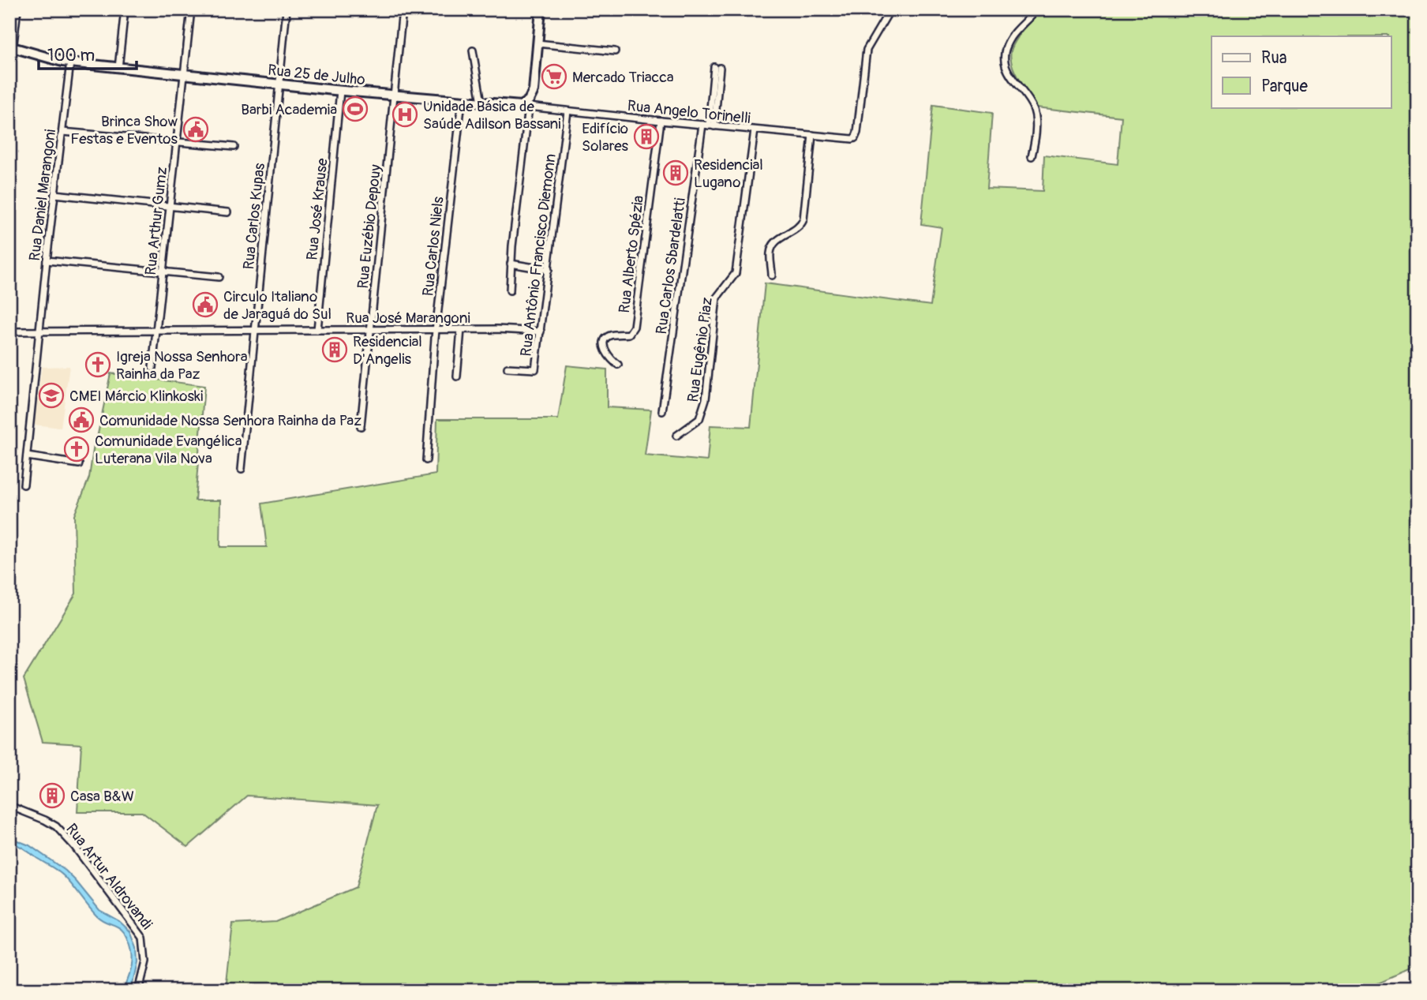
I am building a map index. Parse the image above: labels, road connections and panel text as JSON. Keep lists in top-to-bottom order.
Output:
{
  "streets": {
    "main road": ["Rua 25 de Julho"],
    "street": [
      "Rua Angelo Torinelli",
      "Rua Daniel Marangoni",
      "Rua José Krause",
      "Rua Carlos Kupas",
      "Rua Arthur Gumz",
      "Rua Euzébio Depouy",
      "Rua Carlos Niels",
      "Rua Alberto Spézia",
      "Rua Antônio Francisco Diemonn",
      "Rua Carlos Sbardelatti",
      "Rua José Marangoni",
      "Rua Eugênio Piaz",
      "Rua Artur Aldrovandi"
    ]
  },
  "crossings": [
    ["Rua 25 de Julho", "Rua Angelo Torinelli"],
    ["Rua 25 de Julho", "Rua Daniel Marangoni"],
    ["Rua 25 de Julho", "Rua José Krause"],
    ["Rua 25 de Julho", "Rua Carlos Kupas"],
    ["Rua 25 de Julho", "Rua Arthur Gumz"],
    ["Rua 25 de Julho", "Rua Euzébio Depouy"],
    ["Rua 25 de Julho", "Rua Carlos Niels"],
    ["Rua Angelo Torinelli", "Rua Alberto Spézia"],
    ["Rua Angelo Torinelli", "Rua Antônio Francisco Diemonn"],
    ["Rua Angelo Torinelli", "Rua Carlos Sbardelatti"],
    ["Rua Angelo Torinelli", "Rua Eugênio Piaz"],
    ["Rua Daniel Marangoni", "Rua José Marangoni"],
    ["Rua José Krause", "Rua José Marangoni"],
    ["Rua Carlos Kupas", "Rua José Marangoni"],
    ["Rua Arthur Gumz", "Rua José Marangoni"],
    ["Rua Euzébio Depouy", "Rua José Marangoni"],
    ["Rua Carlos Niels", "Rua José Marangoni"],
    ["Rua Antônio Francisco Diemonn", "Rua José Marangoni"]
  ],
  "places": {
    "supermarket": ["Mercado Triacca"],
    "sports": ["Barbi Academia"],
    "hospital": ["Unidade Básica de Saúde Adilson Bassani"],
    "public building": ["Brinca Show Festas e Eventos", "Circulo Italiano de Jaraguá do Sul", "Comunidade Nossa Senhora Rainha da Paz"],
    "building": [
      "Edifício Solares",
      "Residencial Lugano",
      "Residencial D'Angelis",
      "Casa B&W"
    ],
    "church": ["Igreja Nossa Senhora Rainha da Paz", "Comunidade Evangélica Luterana Vila Nova"],
    "school or university": ["CMEI Márcio Klinkoski"]
  },
  "legend": ["Rua", "Parque"],
  "scale_bar": "100 m"
}
